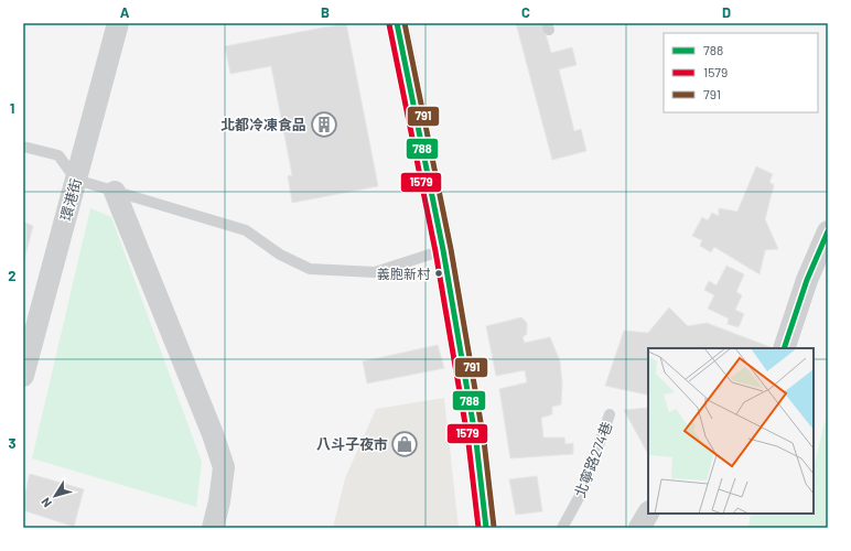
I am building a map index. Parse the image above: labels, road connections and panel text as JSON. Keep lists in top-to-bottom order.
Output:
{
  "streets": {
    "street": ["環港街"],
    "lane": ["北寧路274巷"]
  },
  "places": {
    "building": ["北都冷凍食品"],
    "other": ["義胞新村"],
    "shop": ["八斗子夜市"]
  },
  "lines": ["transit line 788", "transit line 791", "transit line 1579"],
  "legend": ["788", "1579", "791"],
  "north": "bottom left",
  "grid": {
    "columns": [
      "A",
      "B",
      "C",
      "D"
    ],
    "rows": ["1", "2", "3"]
  }
}
